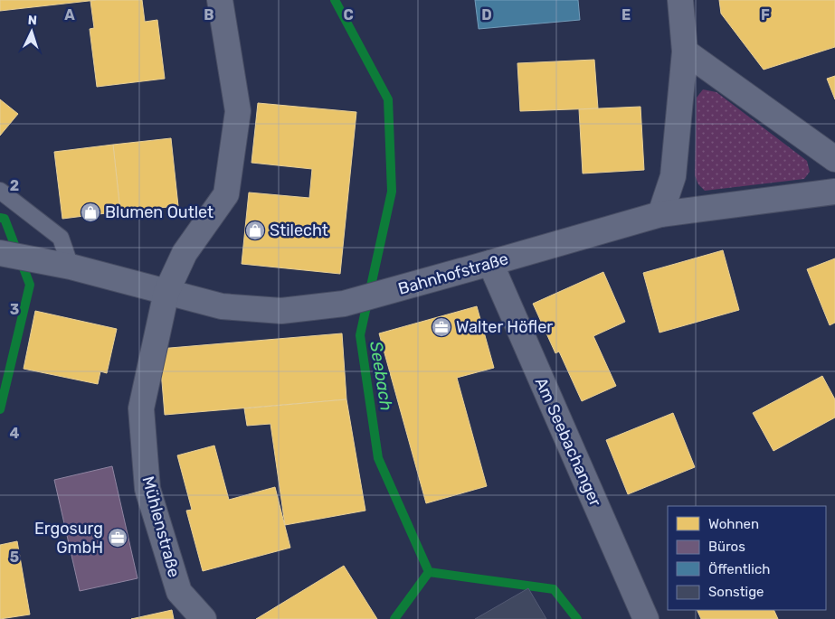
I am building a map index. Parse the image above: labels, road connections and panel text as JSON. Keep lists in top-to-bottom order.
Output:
{
  "streets": {
    "street": ["Bahnhofstraße", "Am Seebachanger", "Mühlenstraße"]
  },
  "crossings": [
    ["Bahnhofstraße", "Am Seebachanger"],
    ["Bahnhofstraße", "Mühlenstraße"]
  ],
  "water": ["Seebach"],
  "places": {
    "shop": ["Blumen Outlet", "Stilecht"],
    "office": ["Walter Höfler", "Ergosurg GmbH"]
  },
  "legend": [
    "Wohnen",
    "Büros",
    "Öffentlich",
    "Sonstige"
  ],
  "north": "top",
  "grid": {
    "columns": [
      "A",
      "B",
      "C",
      "D",
      "E",
      "F"
    ],
    "rows": [
      "2",
      "3",
      "4",
      "5"
    ]
  }
}
